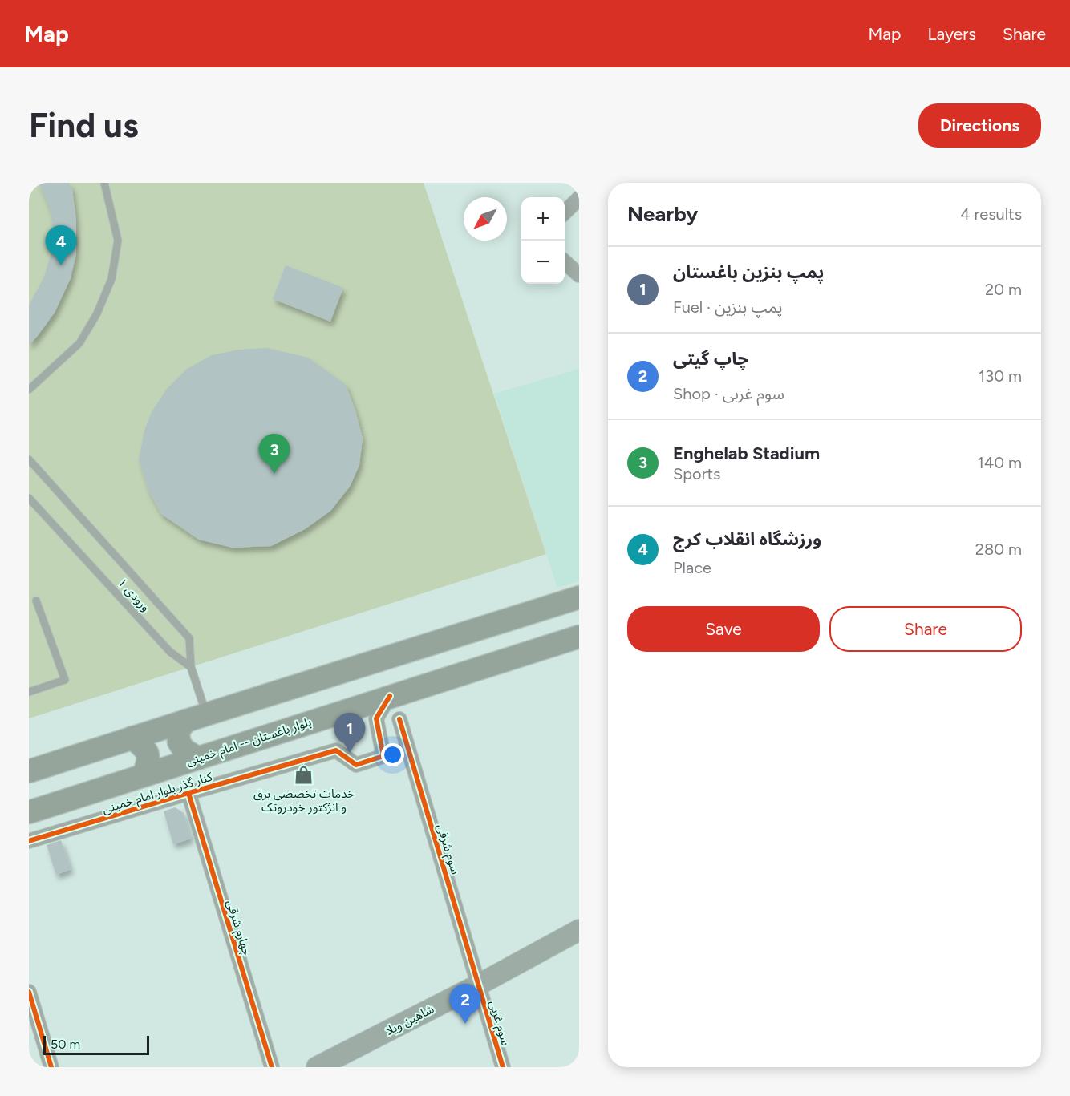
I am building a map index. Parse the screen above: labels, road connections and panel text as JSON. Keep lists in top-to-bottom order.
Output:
{
  "streets": {
    "main road": ["بلوار باغستان -- امام خمینی"],
    "street": [
      "کنار گذر بلوار امام خمینی",
      "سوم شرقی",
      "چهارم شرقی",
      "شاهین ویلا",
      "سوم غربی"
    ],
    "lane": ["ورودی ۱"]
  },
  "crossings": [
    ["بلوار باغستان -- امام خمینی", "کنار گذر بلوار امام خمینی"],
    ["کنار گذر بلوار امام خمینی", "چهارم شرقی"],
    ["سوم شرقی", "شاهین ویلا"],
    ["سوم شرقی", "سوم غربی"],
    ["شاهین ویلا", "سوم غربی"]
  ],
  "places": {
    "shop": ["خدمات تخصصی برق و انژکتور خودروتک"]
  },
  "scale_bar": "50 m",
  "north": "bottom left",
  "page": {
    "header": "Map",
    "nav": ["Map", "Layers", "Share"],
    "buttons": [
      "Directions",
      ["Save", "Share"]
    ],
    "title": "Find us",
    "heading": ["Nearby", "4 results"],
    "map_buttons": ["+", "−"],
    "pins": [
      "4",
      "3",
      "1",
      "2"
    ],
    "list": [
      {
        "mark": "1",
        "name": "پمپ بنزین باغستان",
        "note": "Fuel · پمپ بنزین",
        "value": "20 m"
      },
      {
        "mark": "2",
        "name": "چاپ گیتی",
        "note": "Shop · سوم غربی",
        "value": "130 m"
      },
      {
        "mark": "3",
        "name": "Enghelab Stadium",
        "note": "Sports",
        "value": "140 m"
      },
      {
        "mark": "4",
        "name": "ورزشگاه انقلاب کرج",
        "note": "Place",
        "value": "280 m"
      }
    ],
    "scale": "50 m"
  }
}
